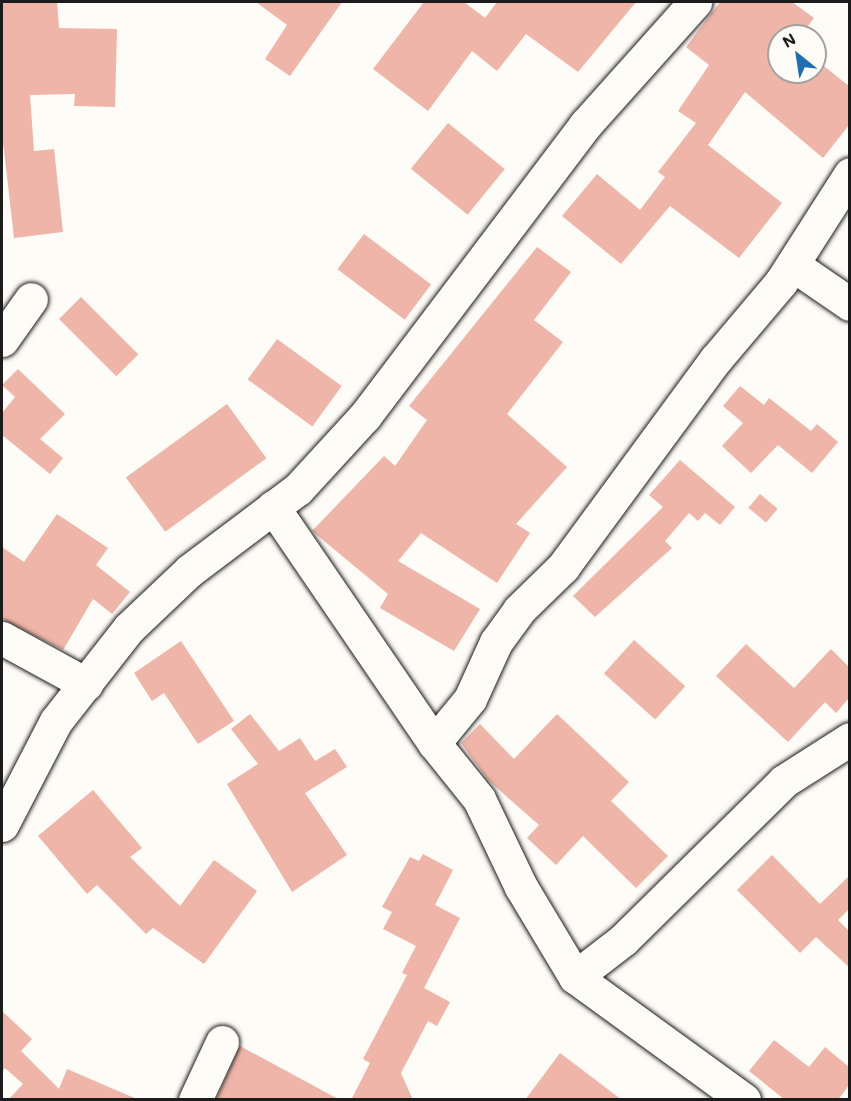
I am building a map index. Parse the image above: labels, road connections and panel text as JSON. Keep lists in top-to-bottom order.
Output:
{
  "north": "top left"
}
